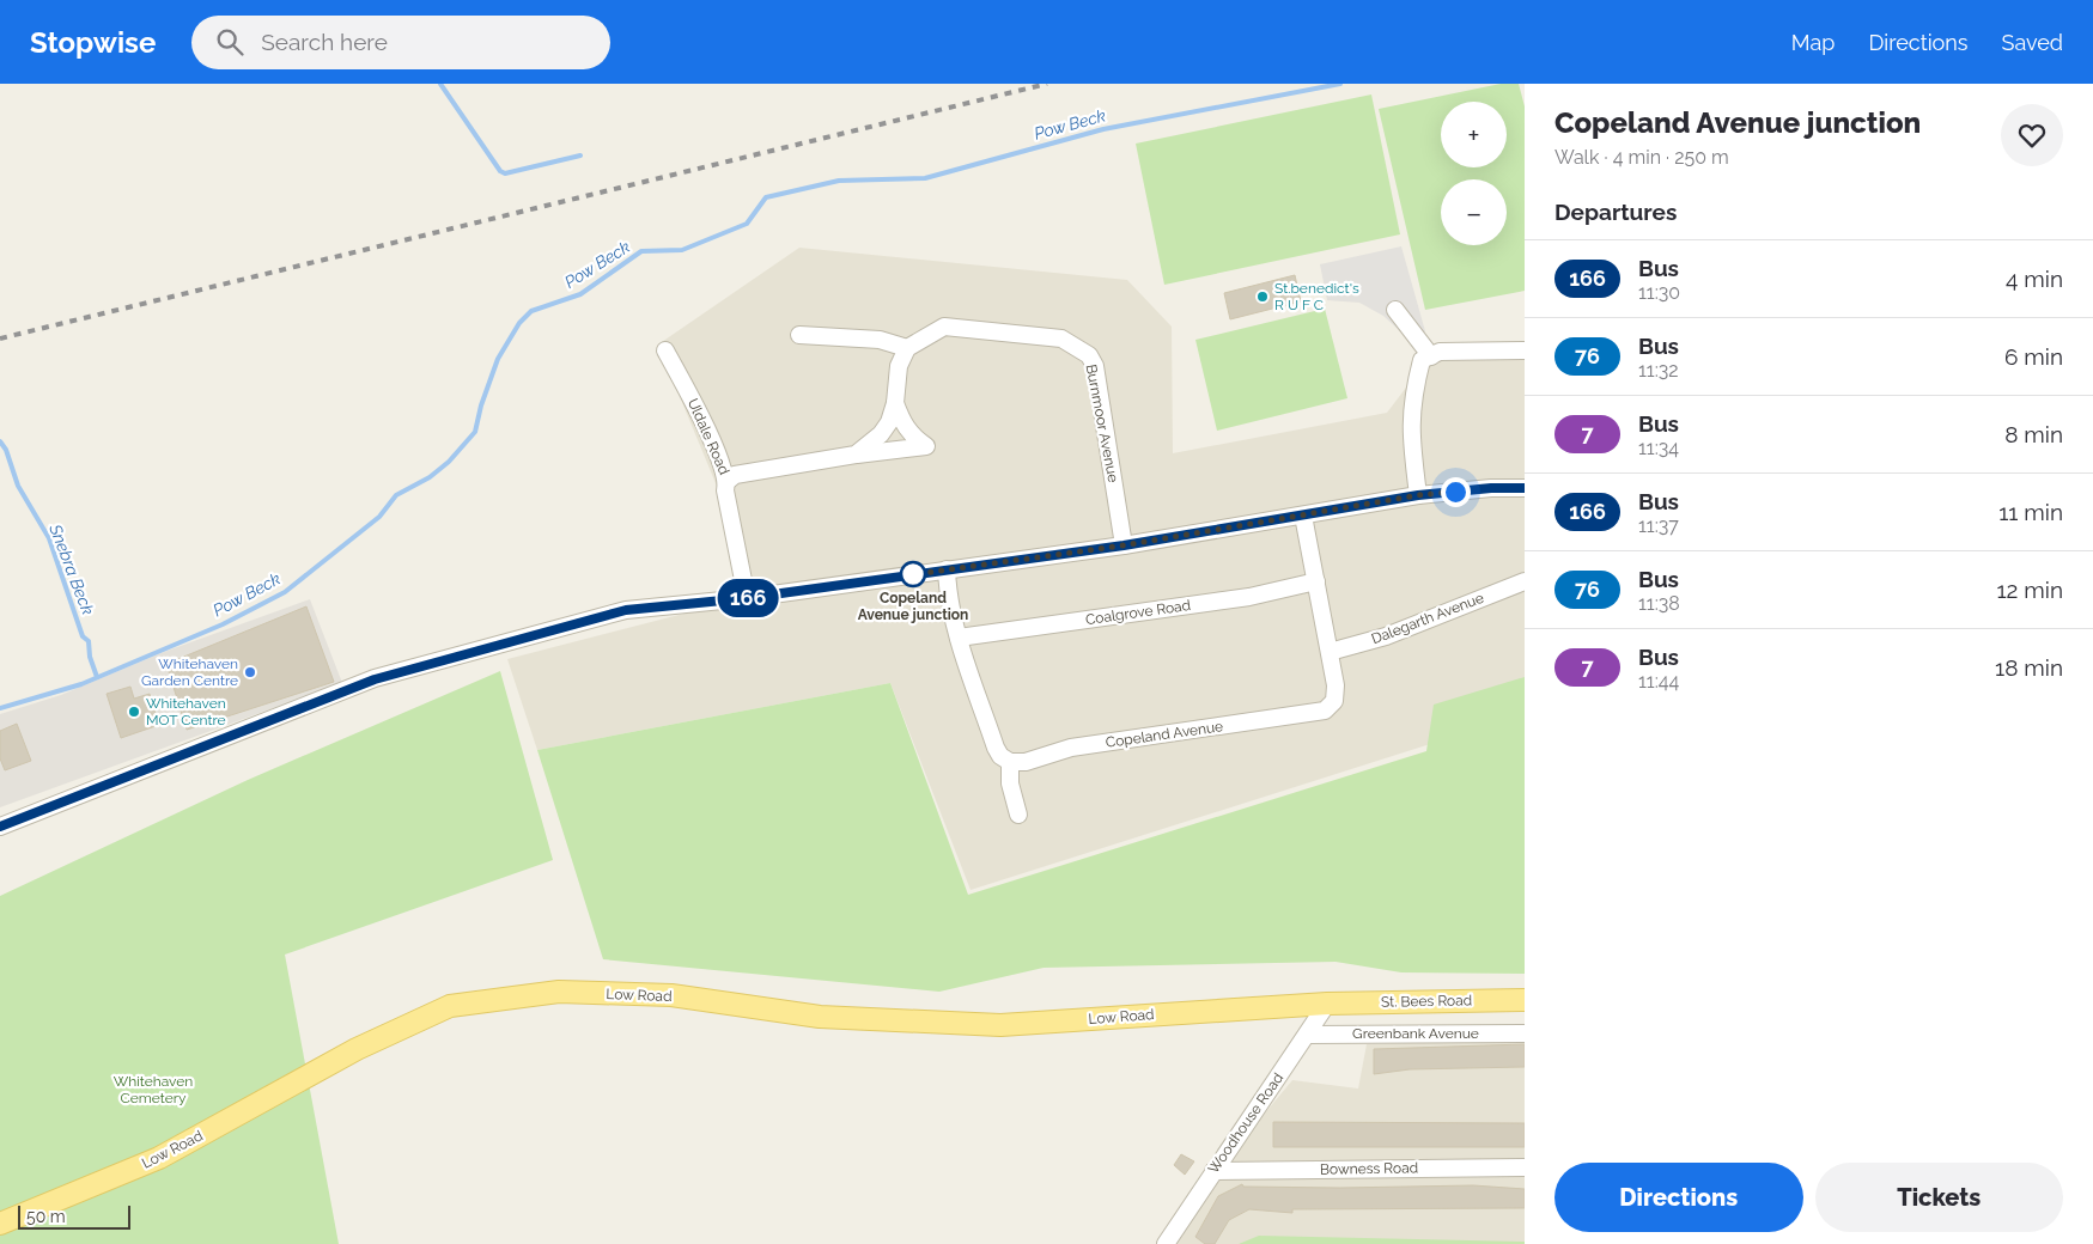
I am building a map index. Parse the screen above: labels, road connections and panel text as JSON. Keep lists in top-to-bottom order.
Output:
{
  "streets": {
    "main road": ["Low Road", "St. Bees Road"],
    "street": [
      "Burnmoor Avenue",
      "Uldale Road",
      "Coalgrove Road",
      "Dalegarth Avenue",
      "Copeland Avenue",
      "Greenbank Avenue",
      "Woodhouse Road",
      "Bowness Road"
    ]
  },
  "crossings": [
    ["Coalgrove Road", "Copeland Avenue"],
    ["Dalegarth Avenue", "Copeland Avenue"],
    ["Low Road", "St. Bees Road"],
    ["Low Road", "Woodhouse Road"],
    ["St. Bees Road", "Woodhouse Road"],
    ["Greenbank Avenue", "Woodhouse Road"],
    ["Woodhouse Road", "Bowness Road"]
  ],
  "water": ["Pow Beck", "Snebra Beck"],
  "parks": ["Whitehaven Cemetery"],
  "places": [
    "St.benedict's R U F C",
    "Copeland Avenue junction",
    "Whitehaven Garden Centre",
    "Whitehaven MOT Centre"
  ],
  "lines": ["bus line 166"],
  "scale_bar": "50 m",
  "page": {
    "header": "Stopwise",
    "search": "Search here",
    "nav": ["Map", "Directions", "Saved"],
    "on_map": "166",
    "heading": [
      ["Copeland Avenue junction", "Walk · 4 min · 250 m"],
      "Departures"
    ],
    "map_buttons": ["+", "−"],
    "list": [
      {
        "mark": "166",
        "name": "Bus",
        "note": "11:30",
        "value": "4 min"
      },
      {
        "mark": "76",
        "name": "Bus",
        "note": "11:32",
        "value": "6 min"
      },
      {
        "mark": "7",
        "name": "Bus",
        "note": "11:34",
        "value": "8 min"
      },
      {
        "mark": "166",
        "name": "Bus",
        "note": "11:37",
        "value": "11 min"
      },
      {
        "mark": "76",
        "name": "Bus",
        "note": "11:38",
        "value": "12 min"
      },
      {
        "mark": "7",
        "name": "Bus",
        "note": "11:44",
        "value": "18 min"
      }
    ],
    "buttons": ["Directions", "Tickets"],
    "scale": "50 m"
  }
}
